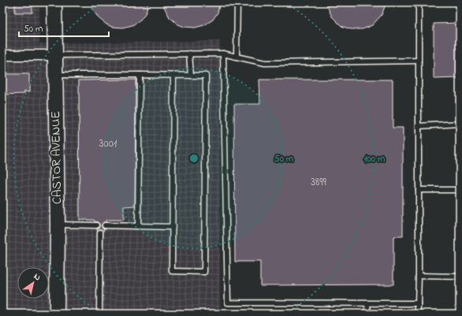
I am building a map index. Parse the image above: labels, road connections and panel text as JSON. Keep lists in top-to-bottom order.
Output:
{
  "streets": {
    "street": ["CASTOR AVENUE"]
  },
  "house_numbers": ["3001", "3899"],
  "scale_bar": "50 m",
  "north": "top right",
  "rings": ["50 m", "100 m"]
}
